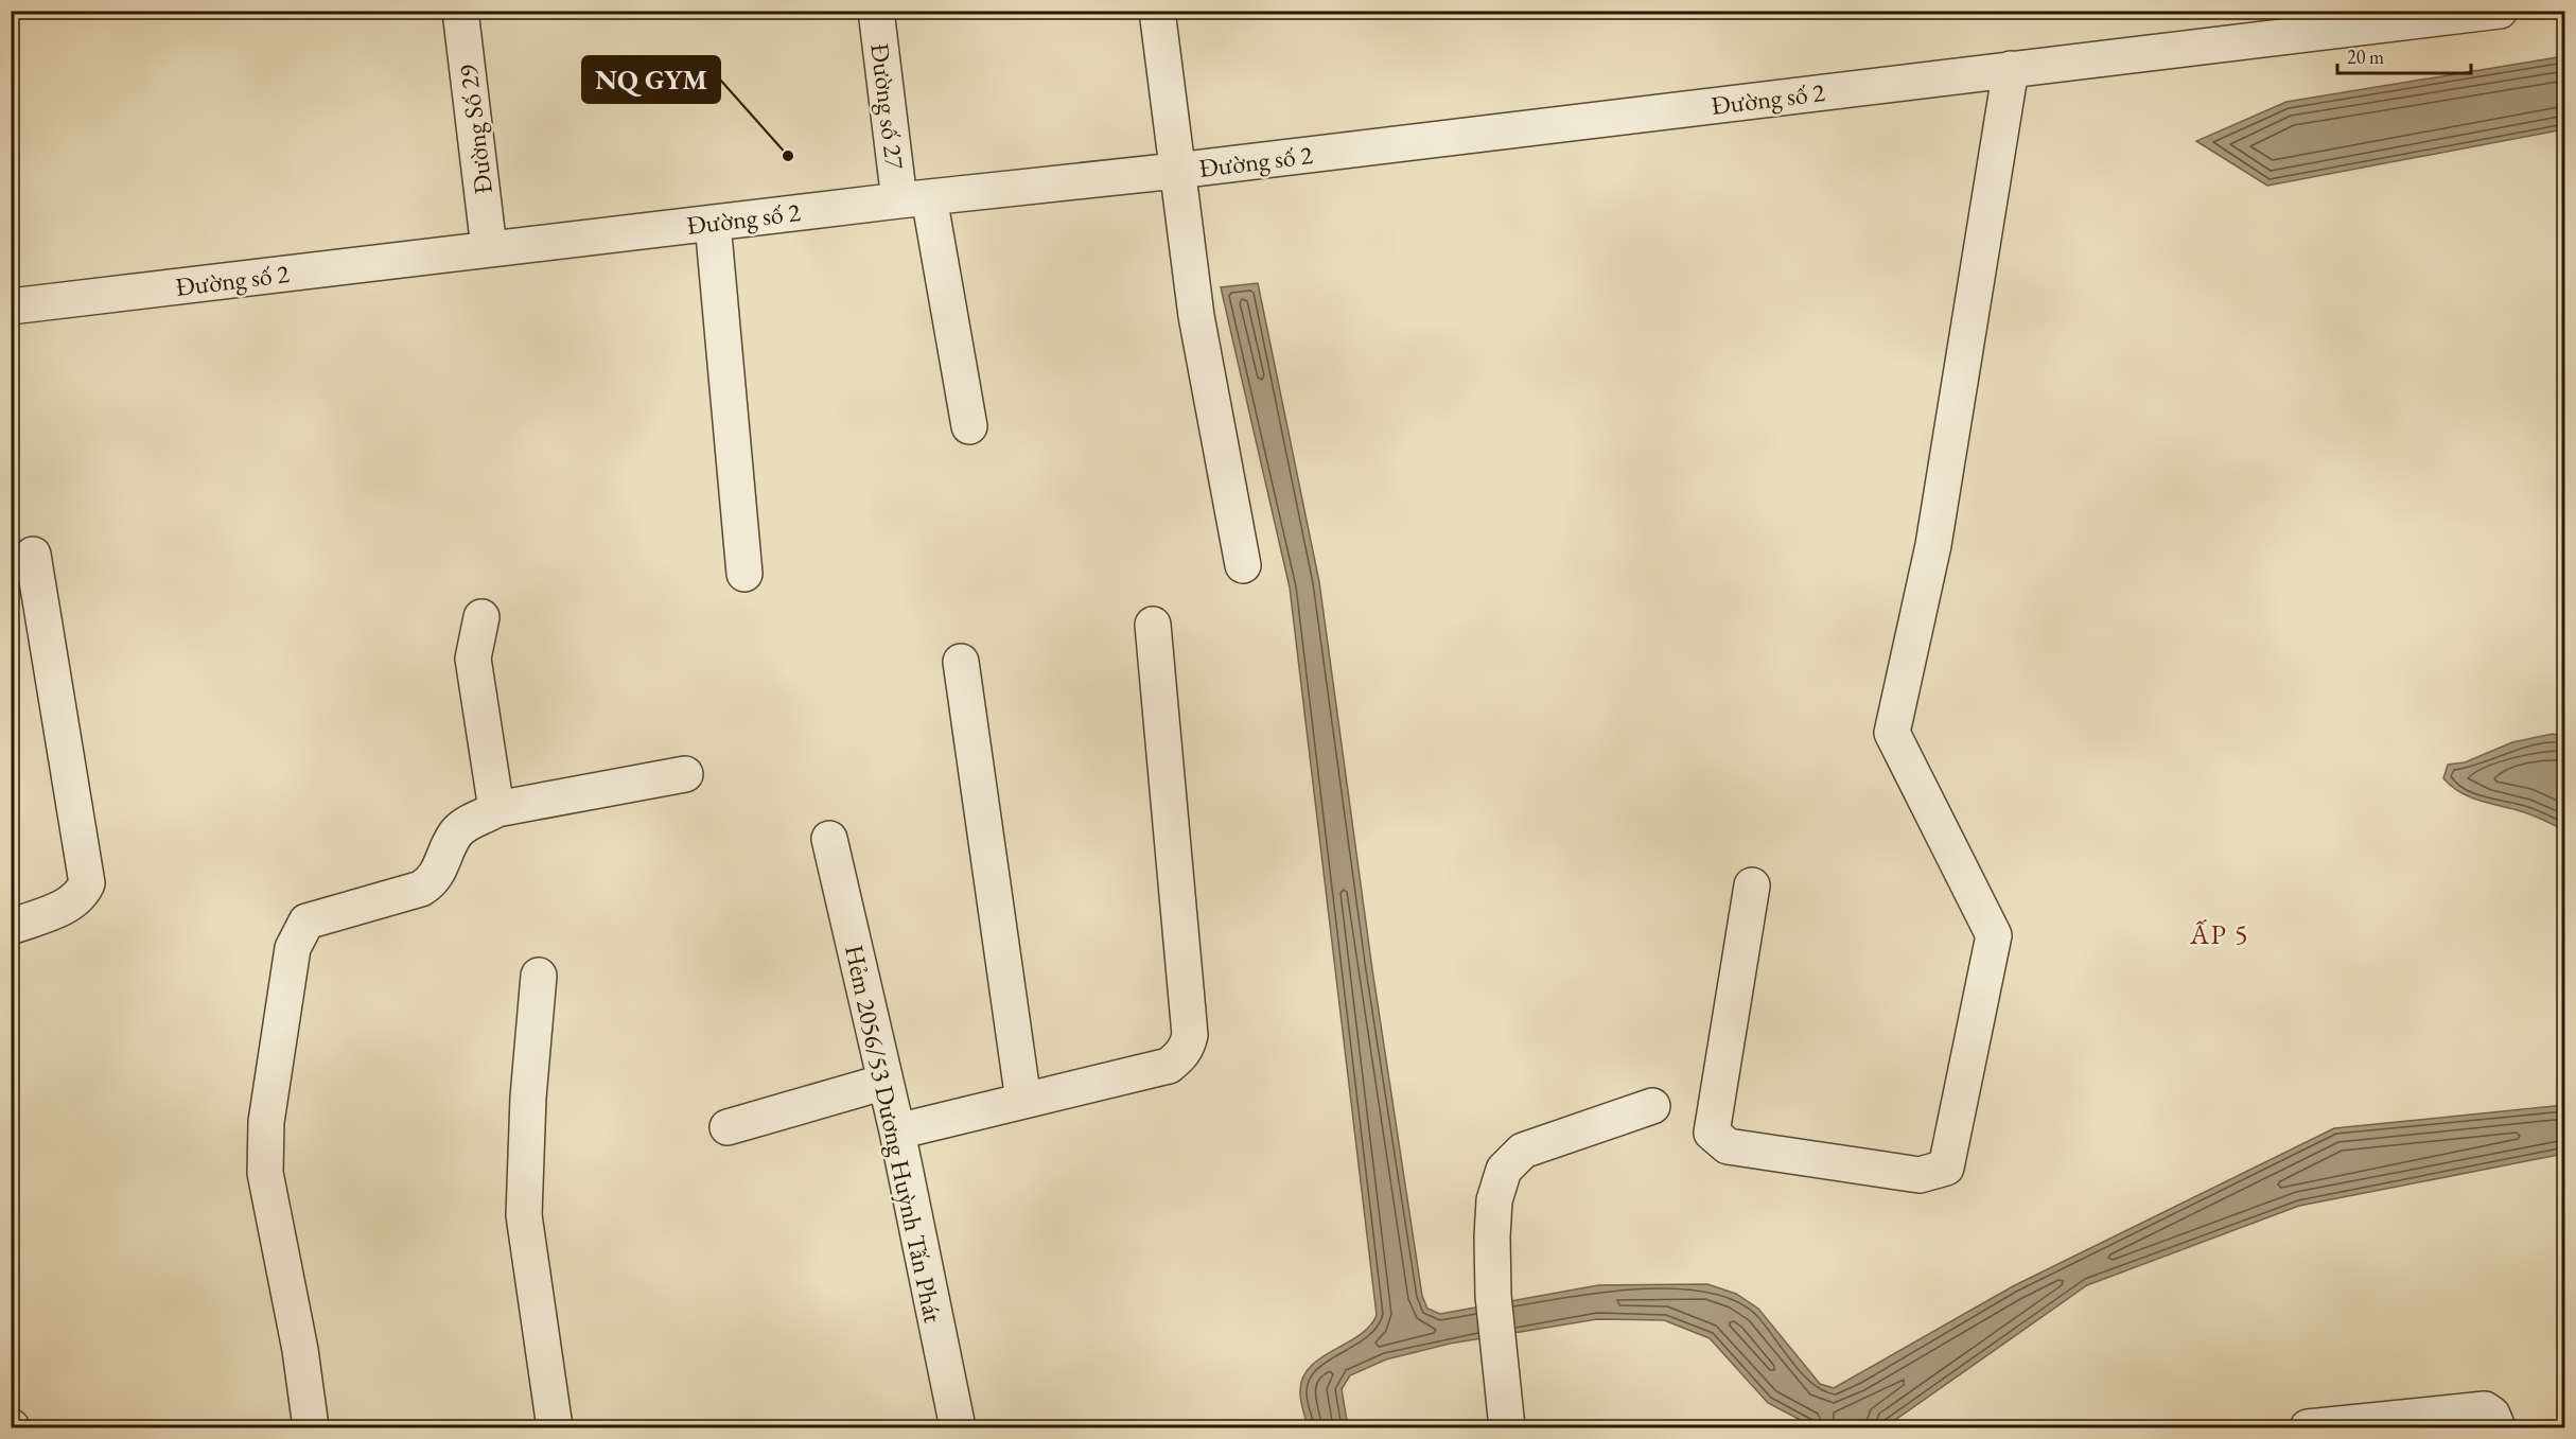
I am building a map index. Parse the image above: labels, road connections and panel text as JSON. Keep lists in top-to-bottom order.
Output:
{
  "streets": {
    "street": [
      "Đường số 2",
      "Đường số 27",
      "Đường Số 29",
      "Hẻm 2056/53 Dương Huỳnh Tấn Phát"
    ]
  },
  "crossings": [
    ["Đường số 2", "Đường số 27"],
    ["Đường số 2", "Đường Số 29"]
  ],
  "districts": ["ẤP 5"],
  "places": ["NQ GYM"],
  "scale_bar": "20 m"
}
